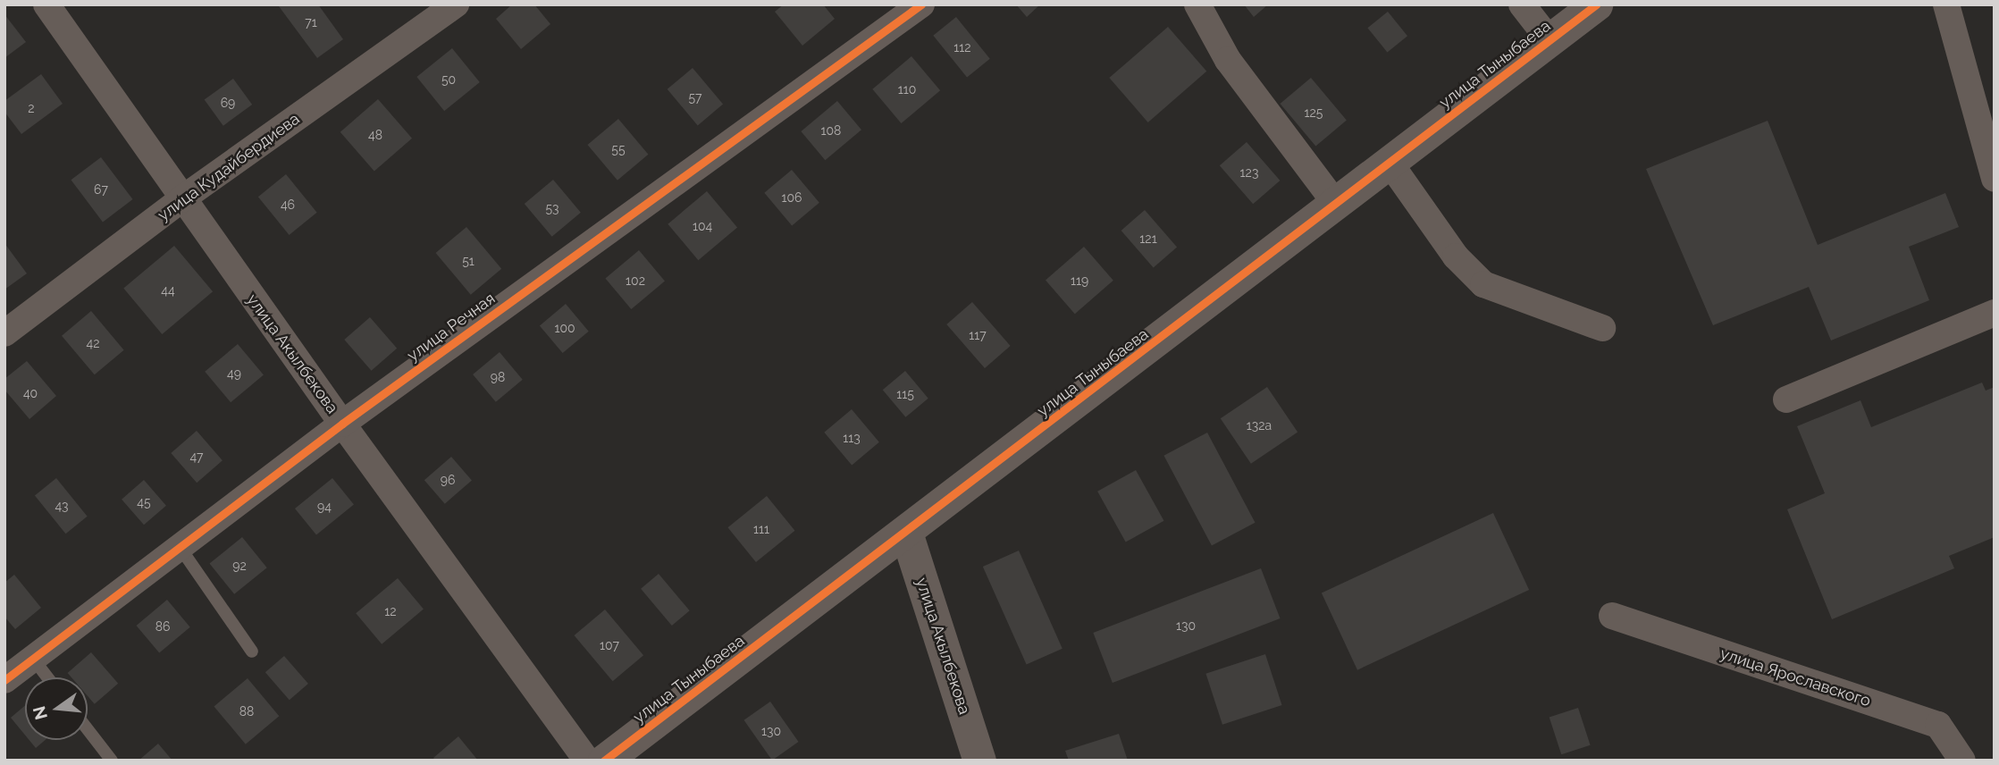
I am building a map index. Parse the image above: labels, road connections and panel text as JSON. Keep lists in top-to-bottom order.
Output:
{
  "streets": {
    "street": [
      "улица Тыныбаева",
      "улица Кудайбердиева",
      "улица Речная",
      "улица Акылбекова",
      "улица Ярославского"
    ]
  },
  "crossings": [
    ["улица Тыныбаева", "улица Акылбекова"],
    ["улица Кудайбердиева", "улица Акылбекова"],
    ["улица Речная", "улица Акылбекова"]
  ],
  "house_numbers": [
    "71",
    "112",
    "50",
    "110",
    "57",
    "69",
    "2",
    "125",
    "108",
    "48",
    "55",
    "123",
    "67",
    "106",
    "46",
    "53",
    "104",
    "121",
    "51",
    "102",
    "119",
    "44",
    "100",
    "117",
    "42",
    "49",
    "98",
    "40",
    "115",
    "132а",
    "113",
    "47",
    "96",
    "45",
    "43",
    "94",
    "111",
    "92",
    "12",
    "130",
    "86",
    "107",
    "88",
    "130"
  ],
  "north": "left"
}
